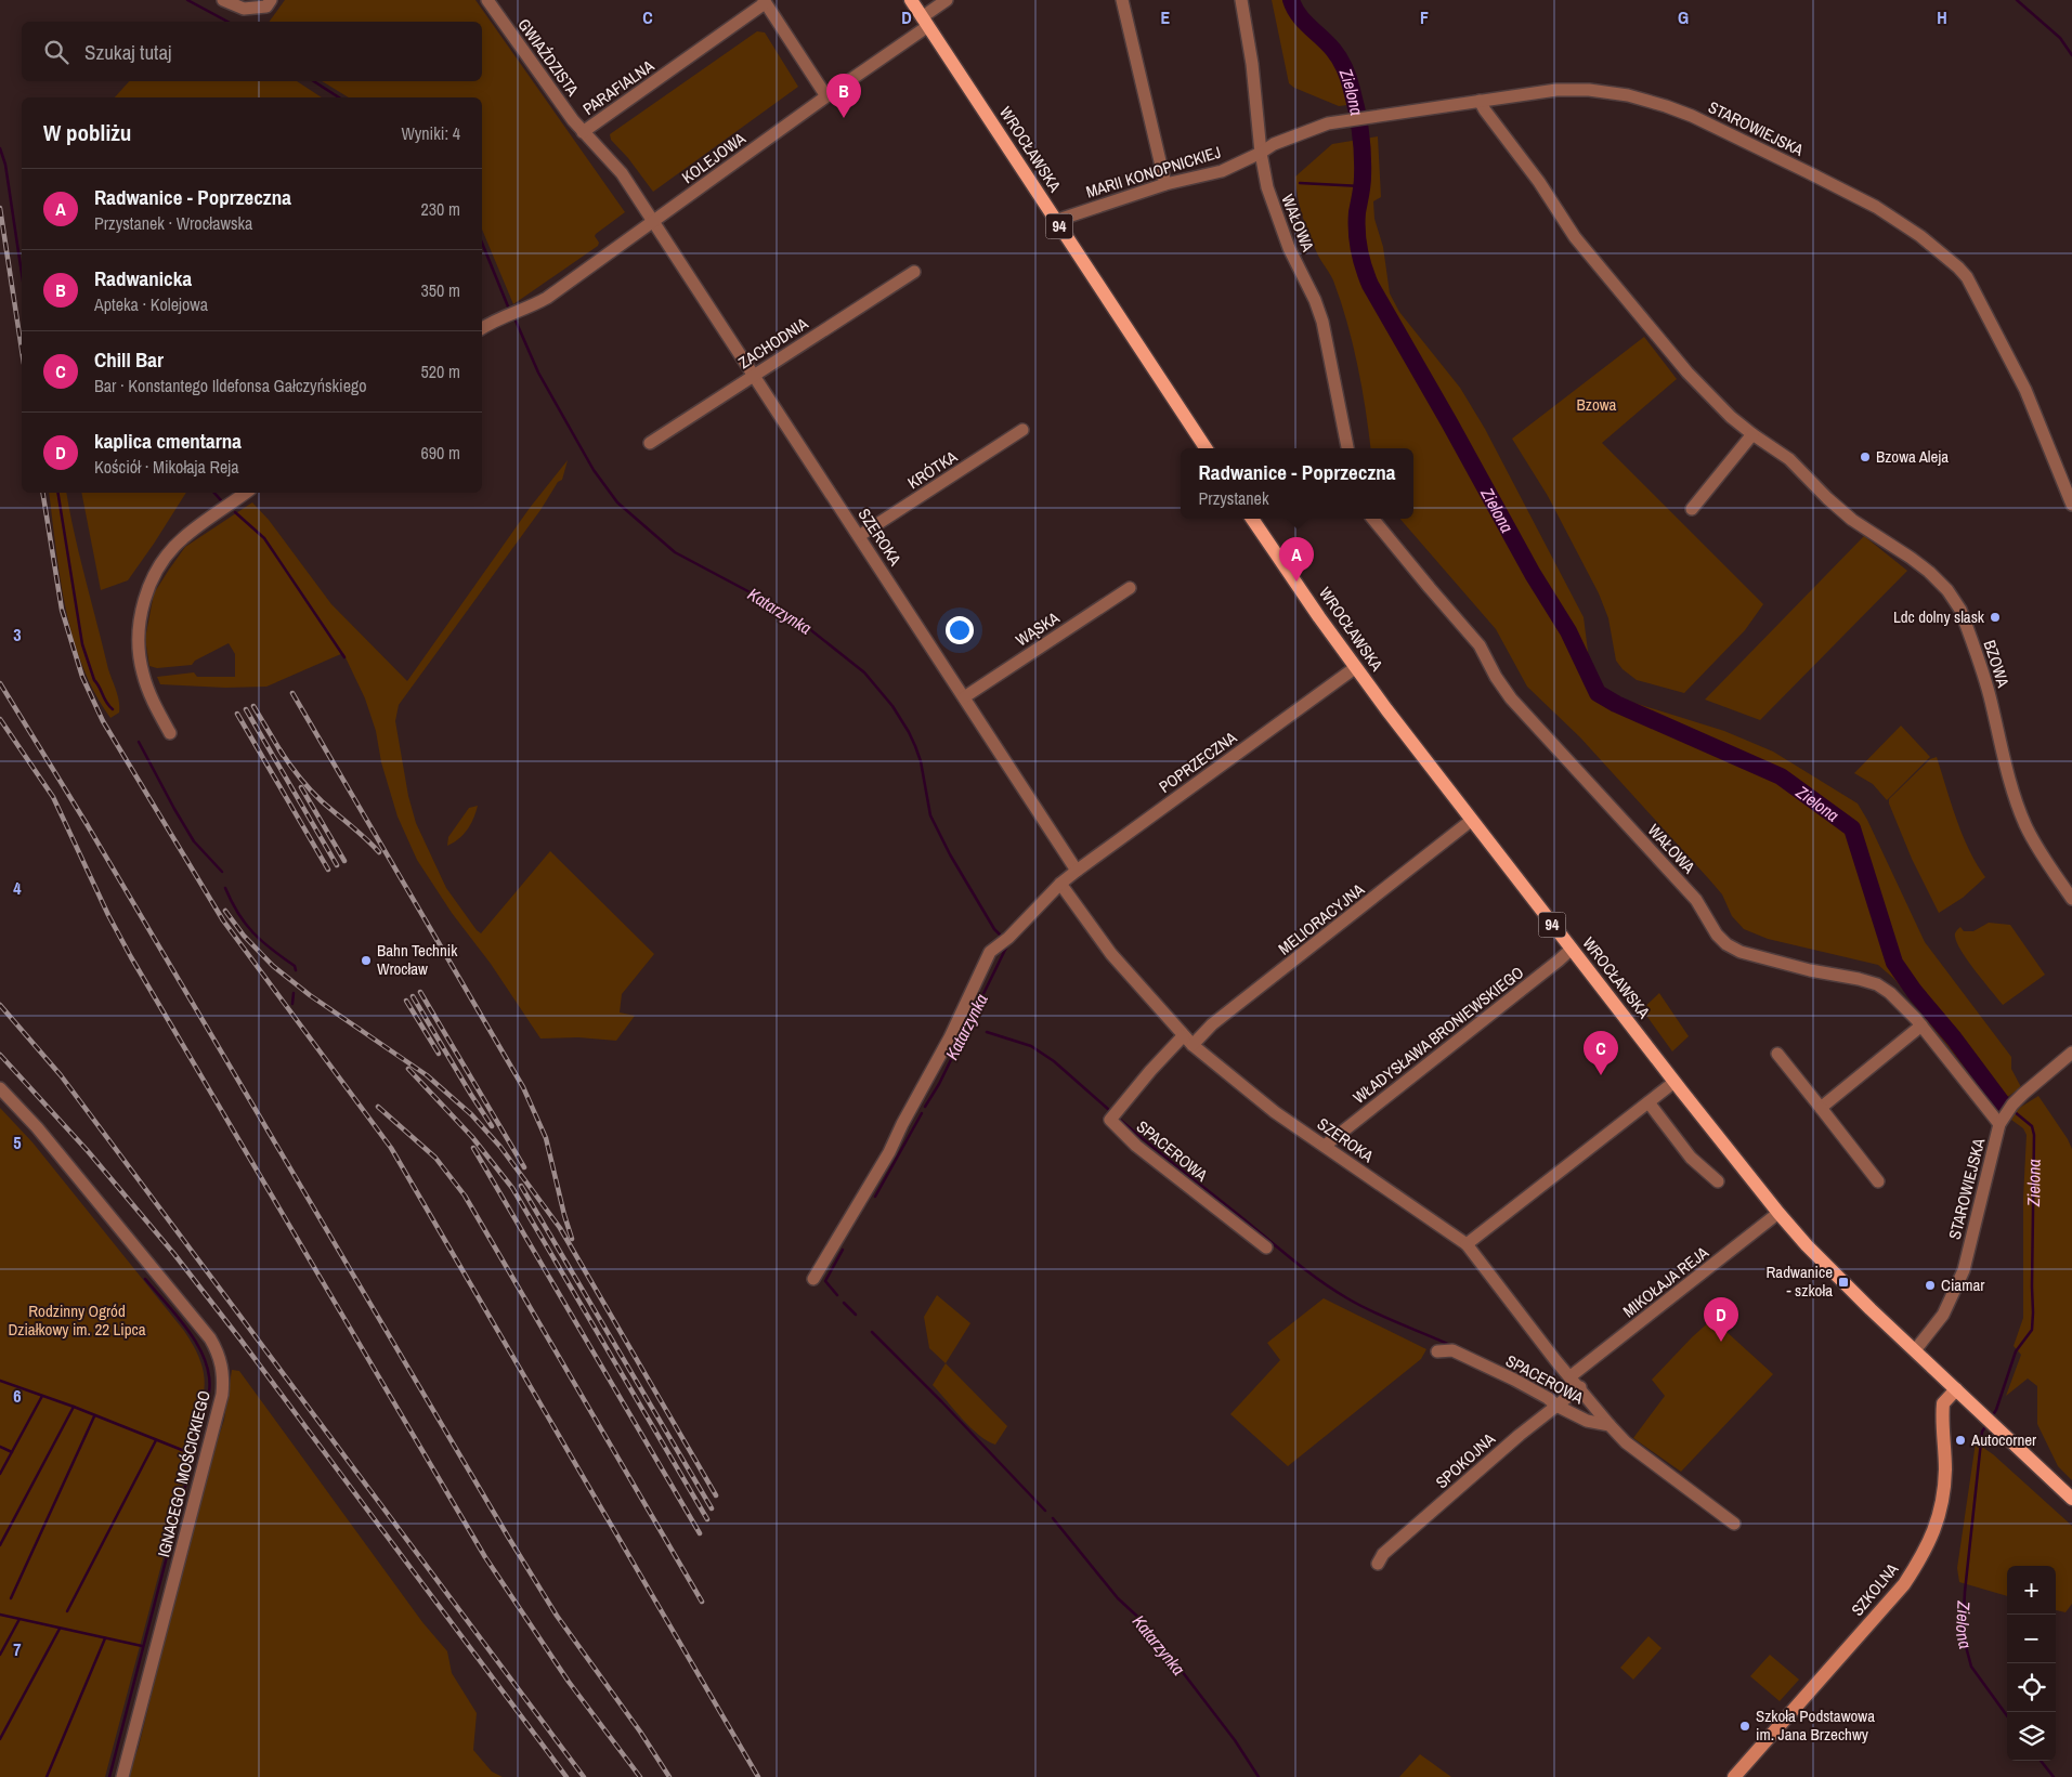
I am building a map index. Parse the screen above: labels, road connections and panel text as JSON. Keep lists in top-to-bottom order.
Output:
{
  "streets": {
    "main road": ["WROCŁAWSKA", "94"],
    "street": [
      "GWIAŹDZISTA",
      "PARAFIALNA",
      "STAROWIEJSKA",
      "KOLEJOWA",
      "MARII KONOPNICKIEJ",
      "WAŁOWA",
      "ZACHODNIA",
      "KRÓTKA",
      "SZEROKA",
      "WĄSKA",
      "BZOWA",
      "POPRZECZNA",
      "MELIORACYJNA",
      "WŁADYSŁAWA BRONIEWSKIEGO",
      "SPACEROWA",
      "MIKOŁAJA REJA",
      "SPOKOJNA",
      "IGNACEGO MOŚCICKIEGO",
      "SZKOLNA"
    ]
  },
  "crossings": [
    ["GWIAŹDZISTA", "PARAFIALNA"],
    ["PARAFIALNA", "KOLEJOWA"],
    ["PARAFIALNA", "SZEROKA"],
    ["STAROWIEJSKA", "WROCŁAWSKA"],
    ["STAROWIEJSKA", "MARII KONOPNICKIEJ"],
    ["STAROWIEJSKA", "WAŁOWA"],
    ["STAROWIEJSKA", "94"],
    ["STAROWIEJSKA", "BZOWA"],
    ["WROCŁAWSKA", "KOLEJOWA"],
    ["WROCŁAWSKA", "MARII KONOPNICKIEJ"],
    ["WROCŁAWSKA", "94"],
    ["WROCŁAWSKA", "POPRZECZNA"],
    ["WROCŁAWSKA", "MELIORACYJNA"],
    ["WROCŁAWSKA", "WŁADYSŁAWA BRONIEWSKIEGO"],
    ["WROCŁAWSKA", "MIKOŁAJA REJA"],
    ["KOLEJOWA", "SZEROKA"],
    ["MARII KONOPNICKIEJ", "WAŁOWA"],
    ["94", "SZKOLNA"],
    ["ZACHODNIA", "SZEROKA"],
    ["KRÓTKA", "SZEROKA"],
    ["SZEROKA", "WĄSKA"],
    ["SZEROKA", "POPRZECZNA"],
    ["SZEROKA", "MELIORACYJNA"],
    ["SZEROKA", "WŁADYSŁAWA BRONIEWSKIEGO"],
    ["SZEROKA", "SPACEROWA"],
    ["SZEROKA", "MIKOŁAJA REJA"],
    ["SZEROKA", "SPOKOJNA"],
    ["SPACEROWA", "SPOKOJNA"]
  ],
  "water": ["Zielona", "Katarzynka"],
  "parks": ["Bzowa", "Rodzinny Ogród Działkowy im. 22 Lipca"],
  "places": {
    "other": [
      "Bzowa Aleja",
      "Ldc dolny slask",
      "Bahn Technik Wrocław",
      "Ciamar",
      "Autocorner",
      "Szkoła Podstawowa im. Jana Brzechwy"
    ],
    "transit": ["Radwanice - szkoła"]
  },
  "page": {
    "search": "Szukaj tutaj",
    "pins": [
      "B",
      "A",
      "C",
      "D"
    ],
    "heading": ["W pobliżu", "Wyniki: 4"],
    "list": [
      {
        "mark": "A",
        "name": "Radwanice - Poprzeczna",
        "note": "Przystanek · Wrocławska",
        "value": "230 m"
      },
      {
        "mark": "B",
        "name": "Radwanicka",
        "note": "Apteka · Kolejowa",
        "value": "350 m"
      },
      {
        "mark": "C",
        "name": "Chill Bar",
        "note": "Bar · Konstantego Ildefonsa Gałczyńskiego",
        "value": "520 m"
      },
      {
        "mark": "D",
        "name": "kaplica cmentarna",
        "note": "Kościół · Mikołaja Reja",
        "value": "690 m"
      }
    ],
    "popup": ["Radwanice - Poprzeczna", "Przystanek"],
    "map_buttons": ["+", "−"]
  },
  "grid": {
    "columns": [
      "C",
      "D",
      "E",
      "F",
      "G",
      "H"
    ],
    "rows": [
      "3",
      "4",
      "5",
      "6",
      "7"
    ]
  }
}
